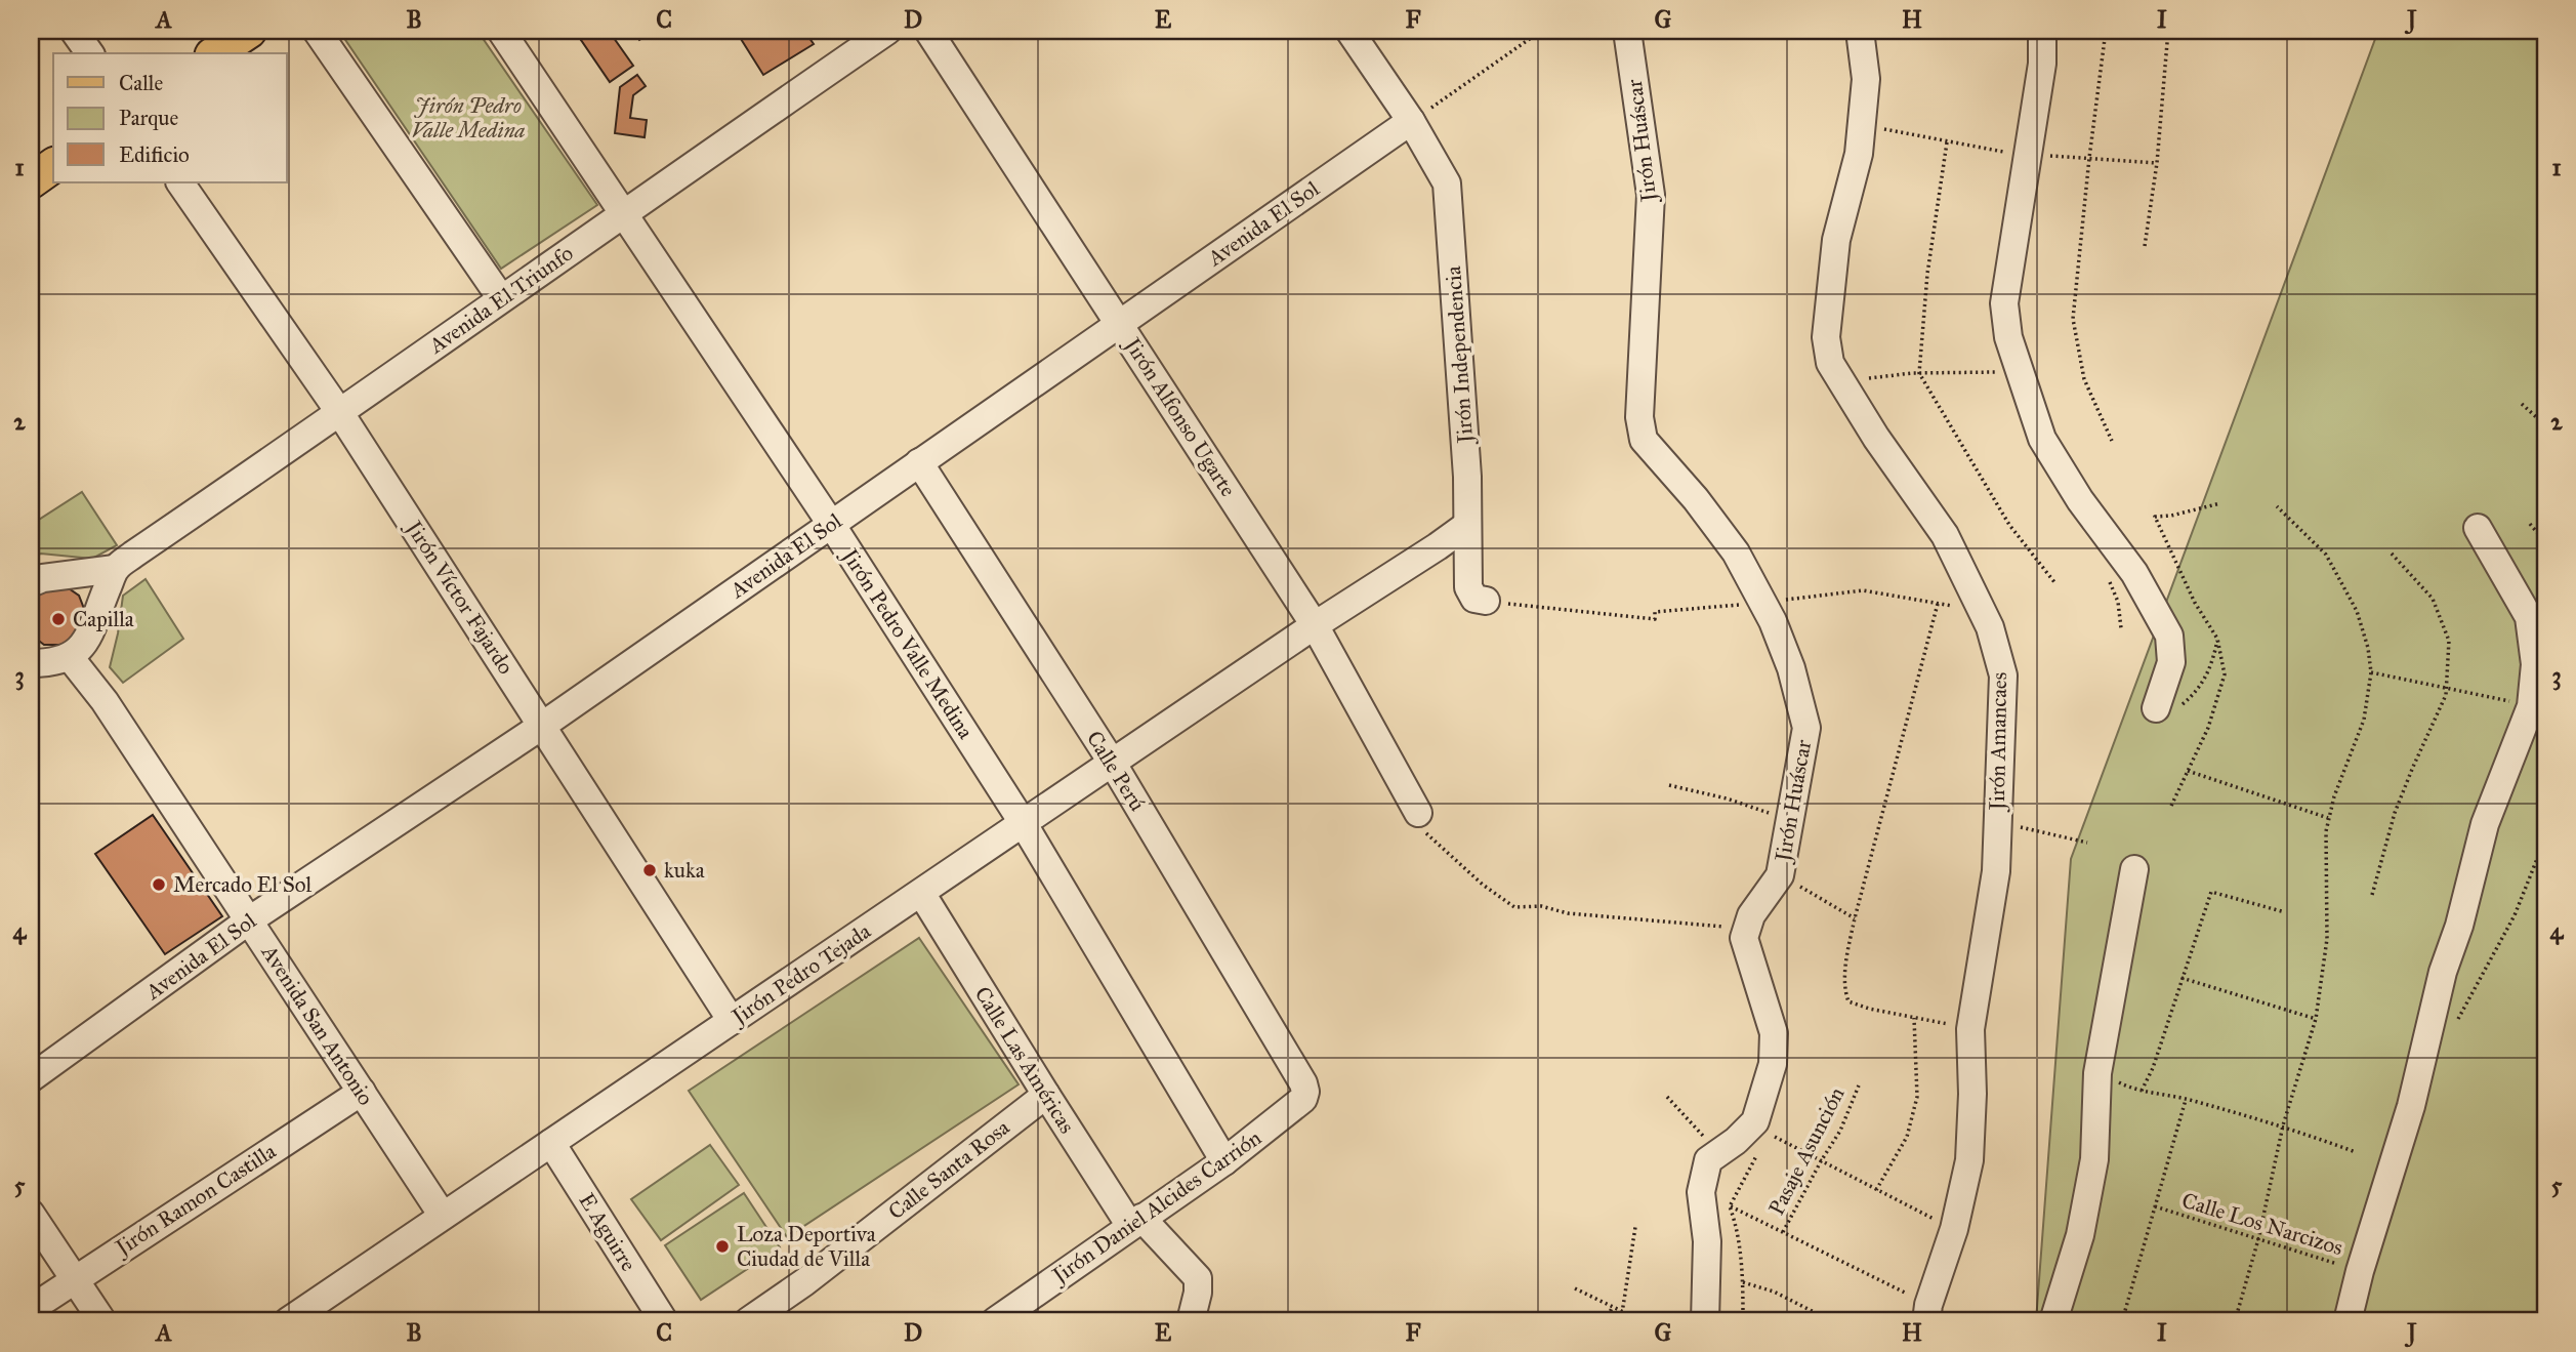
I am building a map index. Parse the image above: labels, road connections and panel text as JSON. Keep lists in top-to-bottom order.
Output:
{
  "streets": {
    "street": [
      "Jirón Huáscar",
      "Avenida El Sol",
      "Avenida El Triunfo",
      "Jirón Independencia",
      "Jirón Alfonso Ugarte",
      "Jirón Víctor Fajardo",
      "Jirón Pedro Valle Medina",
      "Jirón Amancaes",
      "Calle Perú",
      "Jirón Pedro Tejada",
      "Avenida San Antonio",
      "Calle Las Américas",
      "Calle Santa Rosa",
      "Jirón Ramon Castilla",
      "Jirón Daniel Alcides Carrión",
      "E Aguirre"
    ],
    "path": ["Pasaje Asunción", "Calle Los Narcizos"]
  },
  "crossings": [
    ["Avenida El Sol", "Jirón Independencia"],
    ["Avenida El Sol", "Jirón Alfonso Ugarte"],
    ["Avenida El Sol", "Jirón Víctor Fajardo"],
    ["Avenida El Sol", "Jirón Pedro Valle Medina"],
    ["Avenida El Sol", "Calle Perú"],
    ["Avenida El Sol", "Avenida San Antonio"],
    ["Avenida El Triunfo", "Jirón Víctor Fajardo"],
    ["Avenida El Triunfo", "Jirón Pedro Valle Medina"],
    ["Jirón Alfonso Ugarte", "Jirón Pedro Tejada"],
    ["Jirón Víctor Fajardo", "Jirón Pedro Tejada"],
    ["Jirón Pedro Valle Medina", "Jirón Pedro Tejada"],
    ["Jirón Pedro Valle Medina", "Jirón Daniel Alcides Carrión"],
    ["Calle Perú", "Jirón Pedro Tejada"],
    ["Calle Perú", "Jirón Daniel Alcides Carrión"],
    ["Jirón Pedro Tejada", "Avenida San Antonio"],
    ["Jirón Pedro Tejada", "Calle Las Américas"],
    ["Jirón Pedro Tejada", "E Aguirre"],
    ["Avenida San Antonio", "Jirón Ramon Castilla"],
    ["Calle Las Américas", "Calle Santa Rosa"],
    ["Calle Las Américas", "Jirón Daniel Alcides Carrión"]
  ],
  "parks": ["Jirón Pedro Valle Medina"],
  "places": [
    "Capilla",
    "kuka",
    "Mercado El Sol",
    "Loza Deportiva Ciudad de Villa"
  ],
  "legend": ["Calle", "Parque", "Edificio"],
  "grid": {
    "columns": [
      "A",
      "B",
      "C",
      "D",
      "E",
      "F",
      "G",
      "H",
      "I",
      "J"
    ],
    "rows": [
      "1",
      "2",
      "3",
      "4",
      "5"
    ]
  }
}
